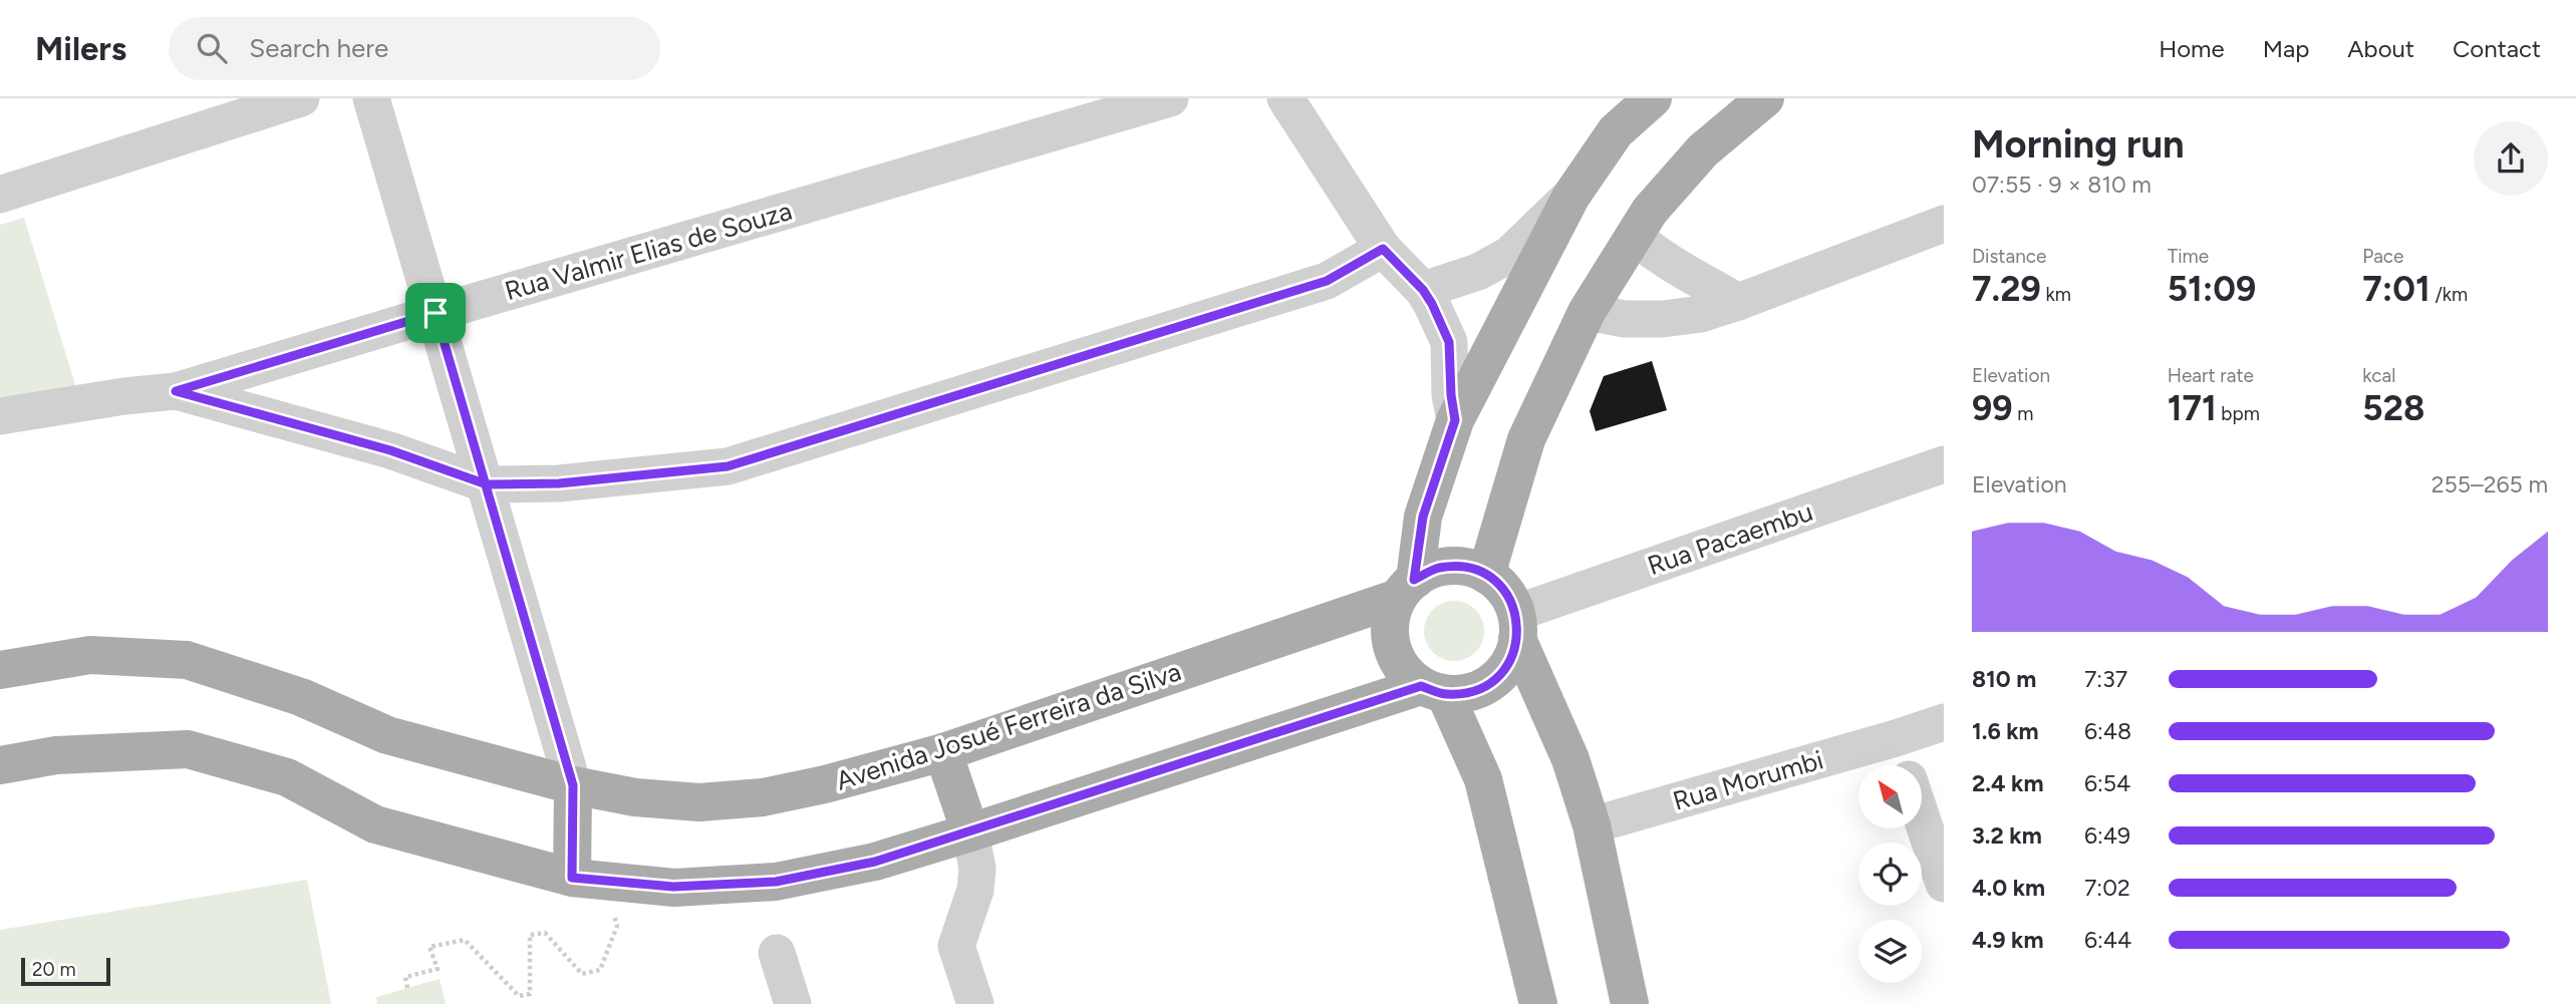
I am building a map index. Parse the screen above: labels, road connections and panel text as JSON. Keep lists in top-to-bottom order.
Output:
{
  "streets": {
    "main road": ["Avenida Josué Ferreira da Silva"],
    "street": ["Rua Valmir Elias de Souza", "Rua Pacaembu", "Rua Morumbi"]
  },
  "crossings": [
    ["Rua Pacaembu", "Avenida Josué Ferreira da Silva"]
  ],
  "scale_bar": "20 m",
  "north": "top left",
  "page": {
    "header": "Milers",
    "search": "Search here",
    "nav": [
      "Home",
      "Map",
      "About",
      "Contact"
    ],
    "heading": ["Morning run", "07:55 · 9 × 810 m"],
    "stats": [
      ["Distance", "7.29 km"],
      ["Time", "51:09"],
      ["Pace", "7:01 /km"],
      ["Elevation", "99 m"],
      ["Heart rate", "171 bpm"],
      ["kcal", "528"]
    ],
    "chart": ["Elevation", "255–265 m"],
    "list": [
      {
        "name": "810 m",
        "note": "7:37"
      },
      {
        "name": "1.6 km",
        "note": "6:48"
      },
      {
        "name": "2.4 km",
        "note": "6:54"
      },
      {
        "name": "3.2 km",
        "note": "6:49"
      },
      {
        "name": "4.0 km",
        "note": "7:02"
      },
      {
        "name": "4.9 km",
        "note": "6:44"
      }
    ],
    "scale": "20 m"
  }
}
